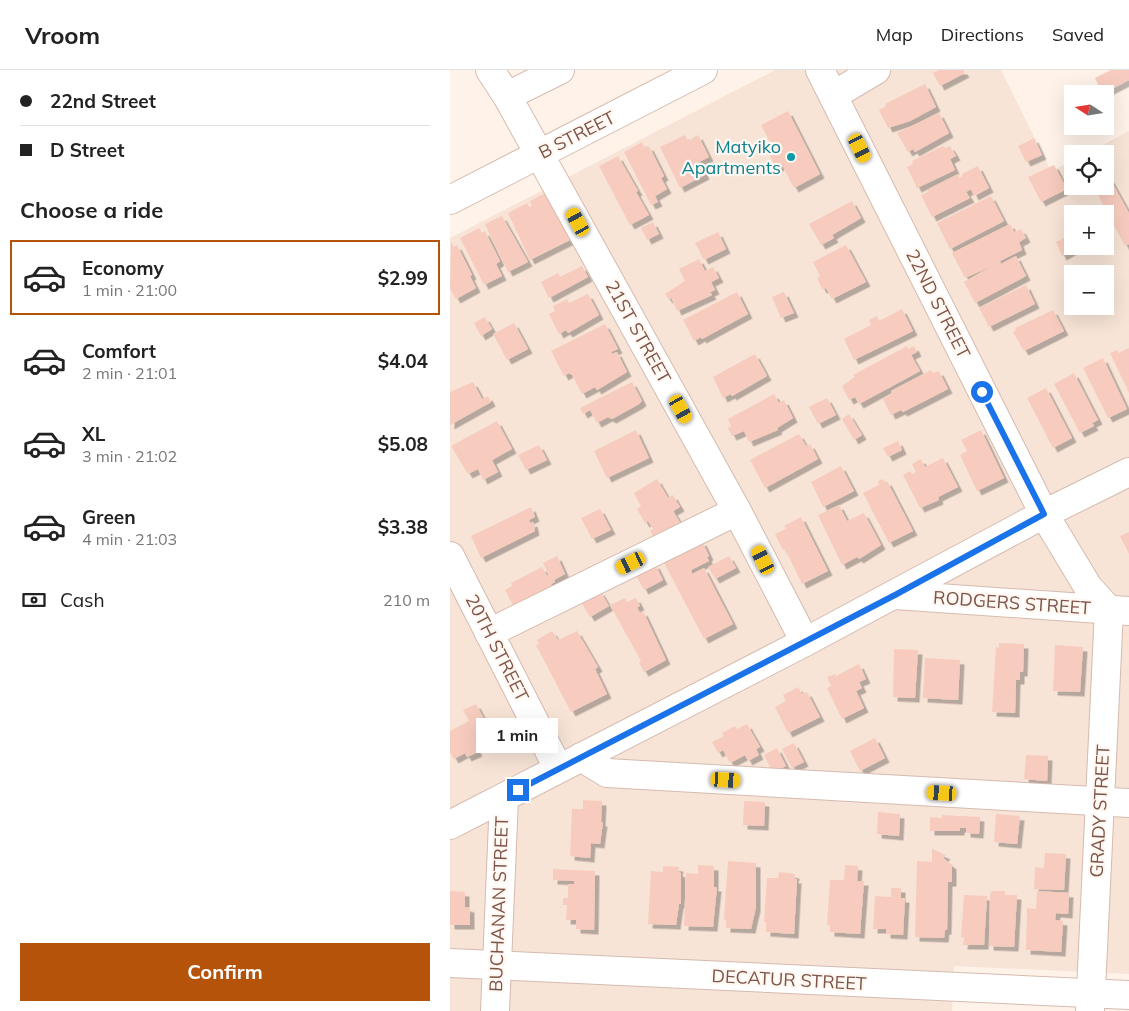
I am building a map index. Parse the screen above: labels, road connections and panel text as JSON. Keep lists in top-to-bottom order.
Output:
{
  "streets": {
    "street": [
      "B STREET",
      "22ND STREET",
      "21ST STREET",
      "RODGERS STREET",
      "20TH STREET",
      "GRADY STREET",
      "BUCHANAN STREET",
      "DECATUR STREET"
    ]
  },
  "crossings": [
    ["B STREET", "21ST STREET"],
    ["22ND STREET", "RODGERS STREET"],
    ["22ND STREET", "GRADY STREET"],
    ["RODGERS STREET", "GRADY STREET"],
    ["GRADY STREET", "DECATUR STREET"],
    ["BUCHANAN STREET", "DECATUR STREET"]
  ],
  "places": ["Matyiko Apartments"],
  "north": "left",
  "page": {
    "header": "Vroom",
    "nav": ["Map", "Directions", "Saved"],
    "banner": ["22nd Street", "D Street"],
    "map_buttons": ["+", "−"],
    "heading": "Choose a ride",
    "list": [
      {
        "name": "Economy",
        "note": "1 min · 21:00",
        "value": "$2.99"
      },
      {
        "name": "Comfort",
        "note": "2 min · 21:01",
        "value": "$4.04"
      },
      {
        "name": "XL",
        "note": "3 min · 21:02",
        "value": "$5.08"
      },
      {
        "name": "Green",
        "note": "4 min · 21:03",
        "value": "$3.38"
      }
    ],
    "pay": ["Cash", "210 m"],
    "bubble": "1 min",
    "buttons": "Confirm"
  }
}
